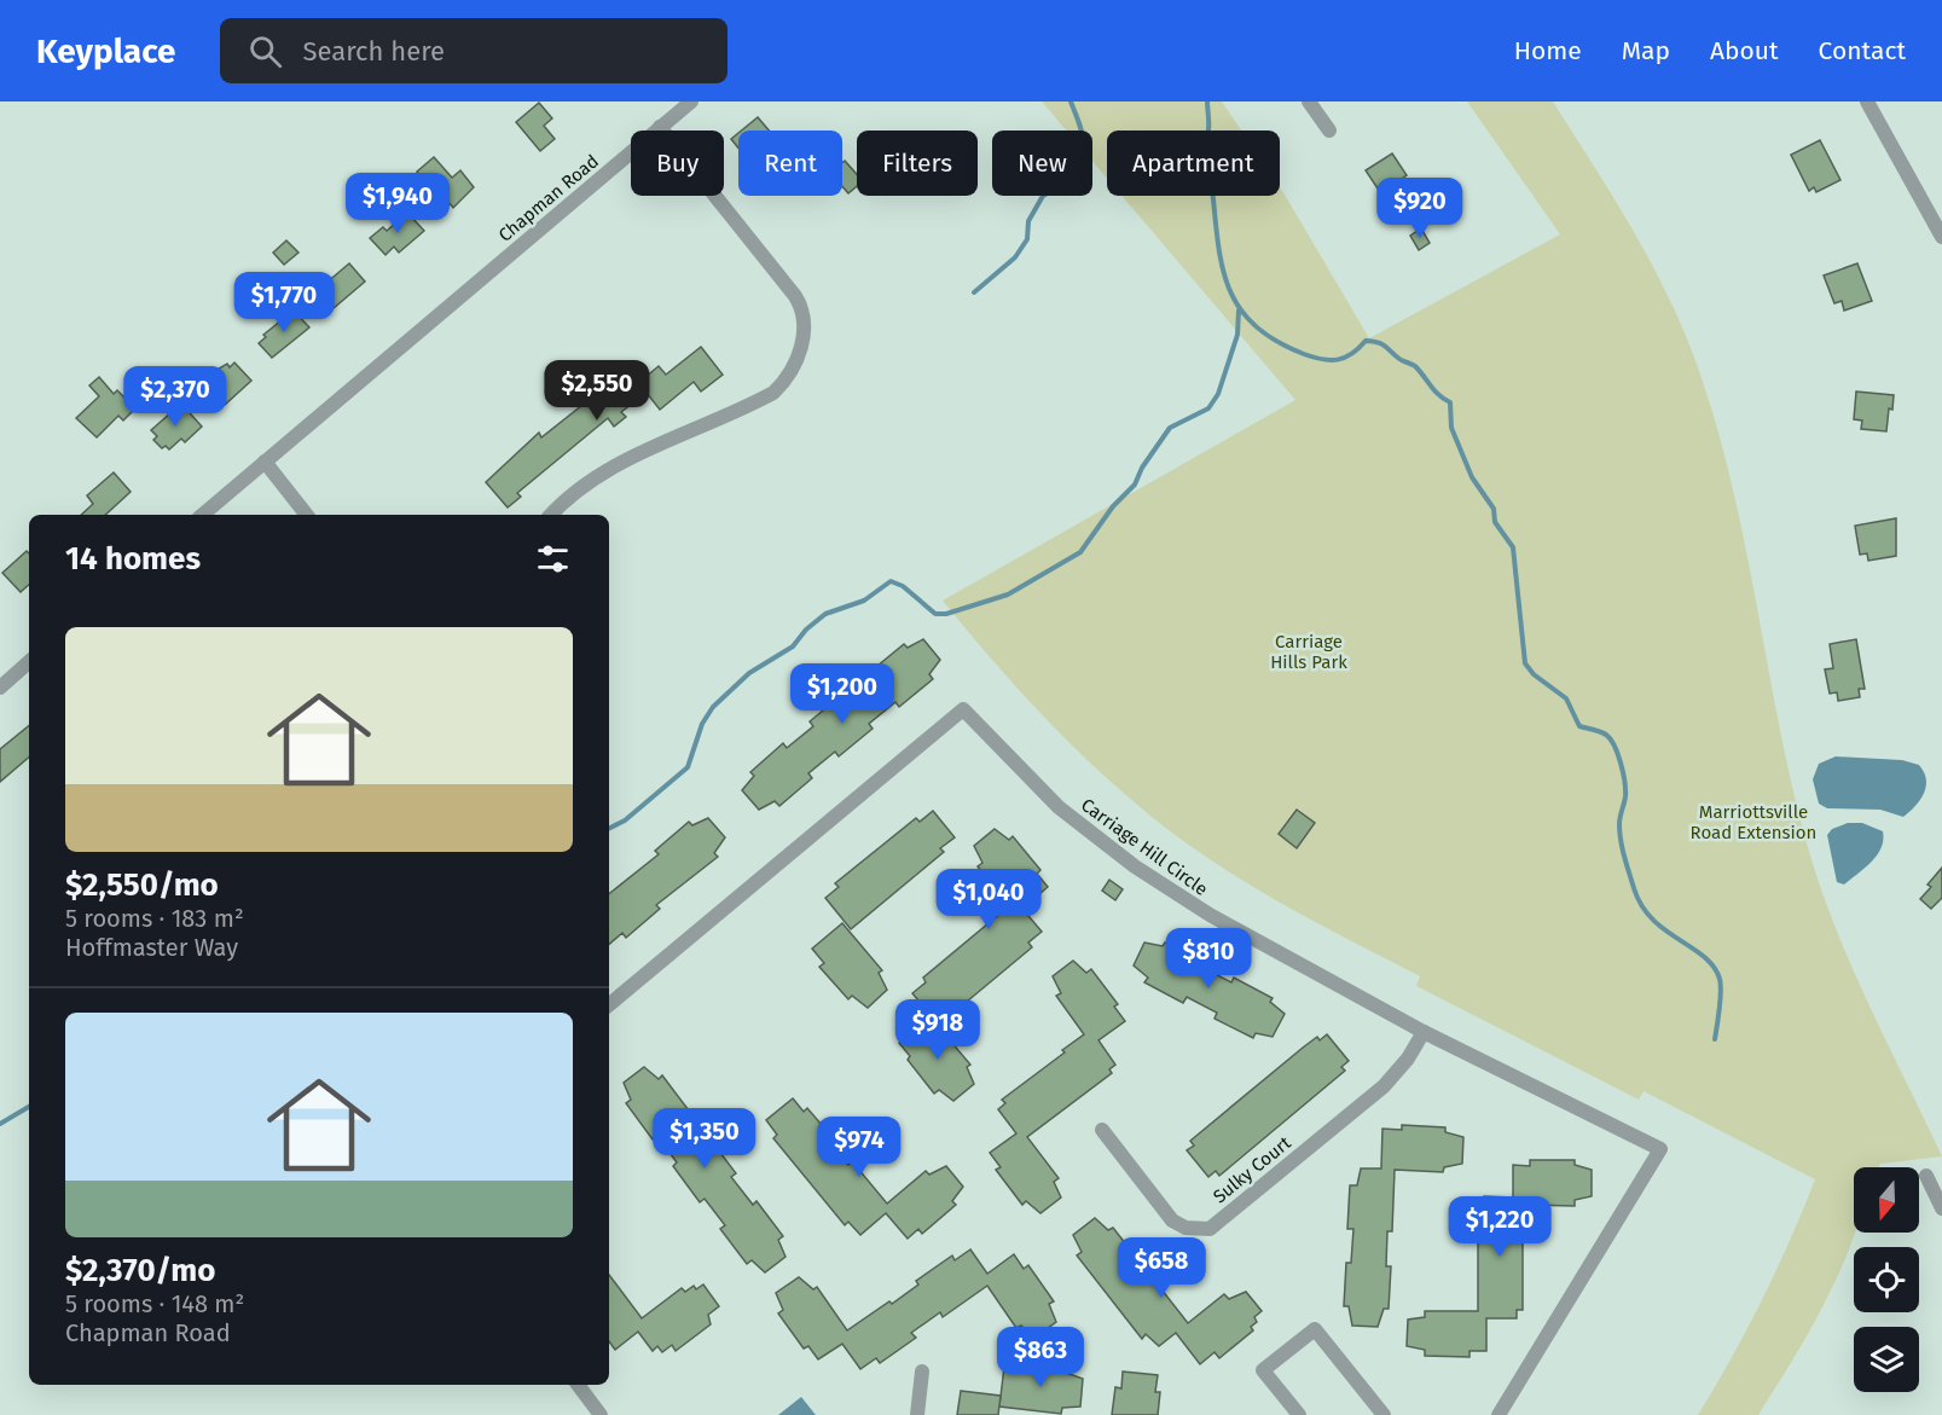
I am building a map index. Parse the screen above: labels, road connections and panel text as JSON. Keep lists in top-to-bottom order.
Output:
{
  "streets": {
    "street": ["Chapman Road", "Carriage Hill Circle", "Sulky Court"]
  },
  "crossings": [
    ["Carriage Hill Circle", "Sulky Court"]
  ],
  "parks": ["Carriage Hills Park", "Marriottsville Road Extension"],
  "north": "bottom",
  "page": {
    "header": "Keyplace",
    "search": "Search here",
    "nav": [
      "Home",
      "Map",
      "About",
      "Contact"
    ],
    "chip": [
      "Buy",
      "Rent",
      "Filters",
      "New",
      "Apartment"
    ],
    "price": [
      "$1,940",
      "$920",
      "$1,770",
      "$2,550",
      "$2,370",
      "$1,200",
      "$1,040",
      "$810",
      "$918",
      "$1,350",
      "$974",
      "$1,220",
      "$658",
      "$863"
    ],
    "heading": "14 homes",
    "list": [
      {
        "name": "$2,550/mo",
        "note": "5 rooms · 183 m² · Hoffmaster Way"
      },
      {
        "name": "$2,370/mo",
        "note": "5 rooms · 148 m² · Chapman Road"
      }
    ]
  }
}
